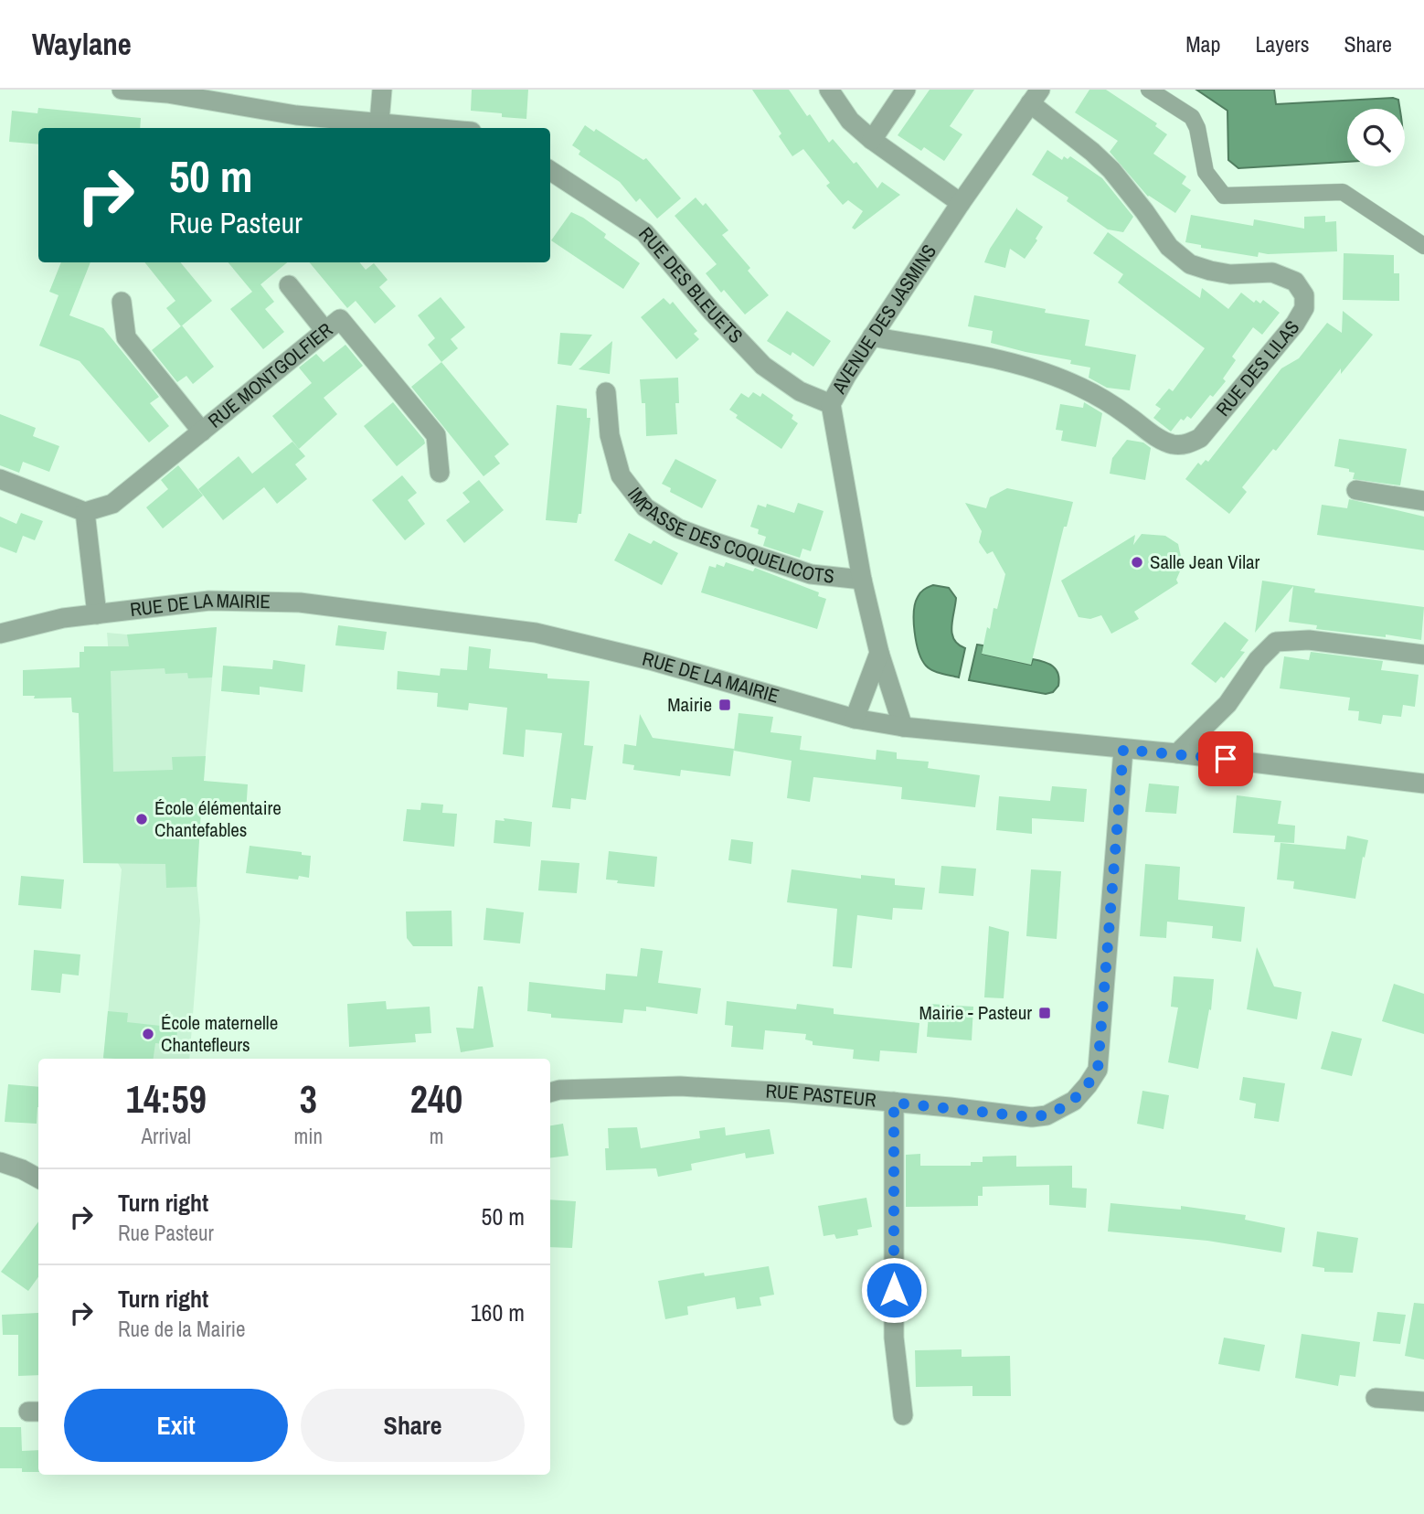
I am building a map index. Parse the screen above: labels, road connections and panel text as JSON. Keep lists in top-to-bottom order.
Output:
{
  "streets": {
    "street": [
      "RUE DES BLEUETS",
      "AVENUE DES JASMINS",
      "RUE DES LILAS",
      "RUE MONTGOLFIER",
      "IMPASSE DES COQUELICOTS",
      "RUE DE LA MAIRIE",
      "RUE PASTEUR"
    ]
  },
  "crossings": [
    ["RUE DES BLEUETS", "AVENUE DES JASMINS"],
    ["AVENUE DES JASMINS", "RUE DES LILAS"],
    ["AVENUE DES JASMINS", "IMPASSE DES COQUELICOTS"],
    ["AVENUE DES JASMINS", "RUE DE LA MAIRIE"],
    ["RUE DE LA MAIRIE", "RUE PASTEUR"]
  ],
  "places": {
    "other": ["Salle Jean Vilar", "École élémentaire Chantefables", "École maternelle Chantefleurs"],
    "transit": ["Mairie", "Mairie - Pasteur"]
  },
  "page": {
    "header": "Waylane",
    "nav": ["Map", "Layers", "Share"],
    "turn": ["50 m", "Rue Pasteur"],
    "eta": [
      "14:59",
      "Arrival",
      "3",
      "min",
      "240",
      "m"
    ],
    "list": [
      {
        "name": "Turn right",
        "note": "Rue Pasteur",
        "value": "50 m"
      },
      {
        "name": "Turn right",
        "note": "Rue de la Mairie",
        "value": "160 m"
      }
    ],
    "buttons": ["Exit", "Share"]
  }
}
